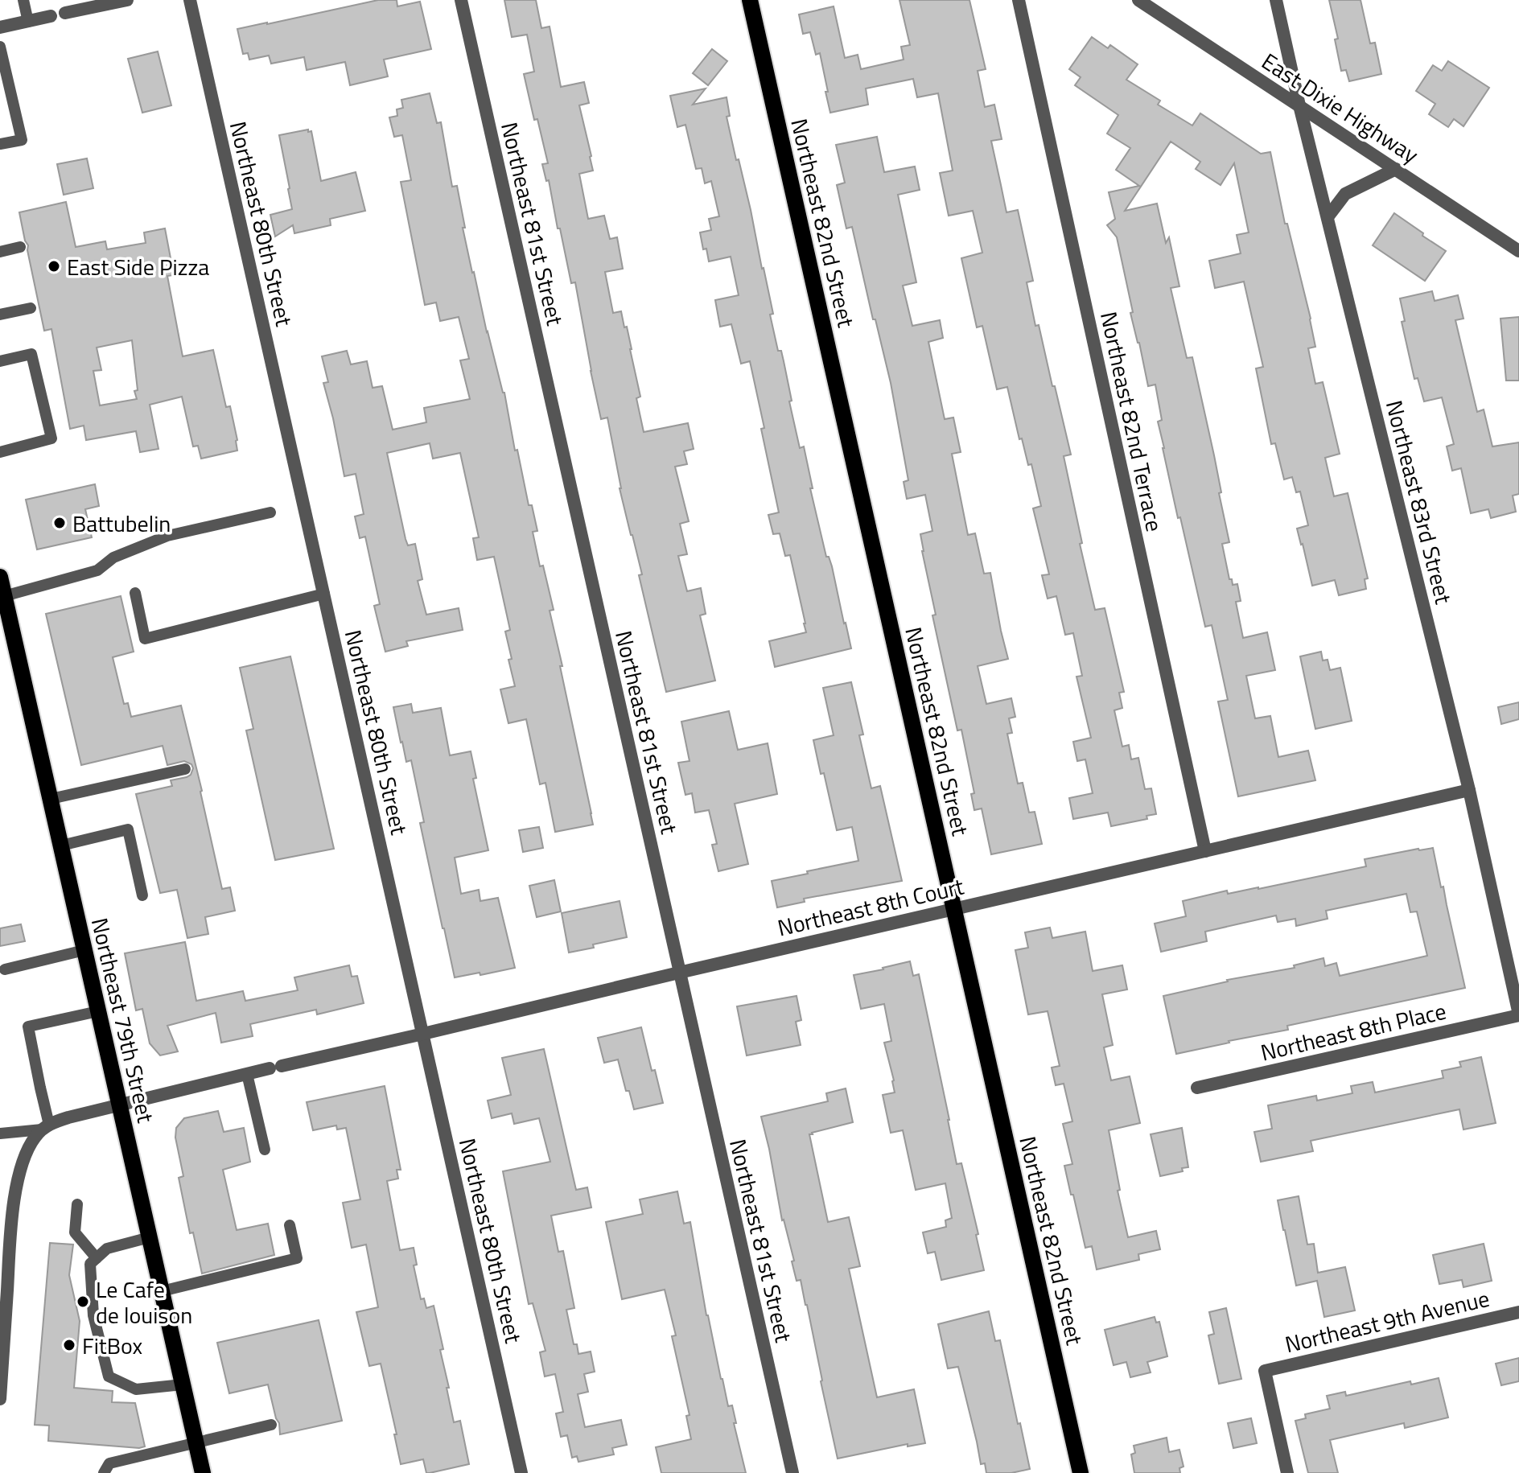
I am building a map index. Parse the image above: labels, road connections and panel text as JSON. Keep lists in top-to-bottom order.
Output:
{
  "streets": {
    "main road": ["Northeast 82nd Street", "Northeast 79th Street"],
    "street": [
      "East Dixie Highway",
      "Northeast 80th Street",
      "Northeast 81st Street",
      "Northeast 82nd Terrace",
      "Northeast 83rd Street",
      "Northeast 8th Court",
      "Northeast 8th Place",
      "Northeast 9th Avenue"
    ]
  },
  "crossings": [
    ["East Dixie Highway", "Northeast 83rd Street"],
    ["Northeast 82nd Street", "Northeast 8th Court"],
    ["Northeast 80th Street", "Northeast 8th Court"],
    ["Northeast 81st Street", "Northeast 8th Court"],
    ["Northeast 82nd Terrace", "Northeast 8th Court"],
    ["Northeast 83rd Street", "Northeast 8th Court"],
    ["Northeast 83rd Street", "Northeast 8th Place"],
    ["Northeast 8th Court", "Northeast 79th Street"]
  ],
  "places": [
    "East Side Pizza",
    "Battubelin",
    "Le Cafe de louison",
    "FitBox"
  ]
}
